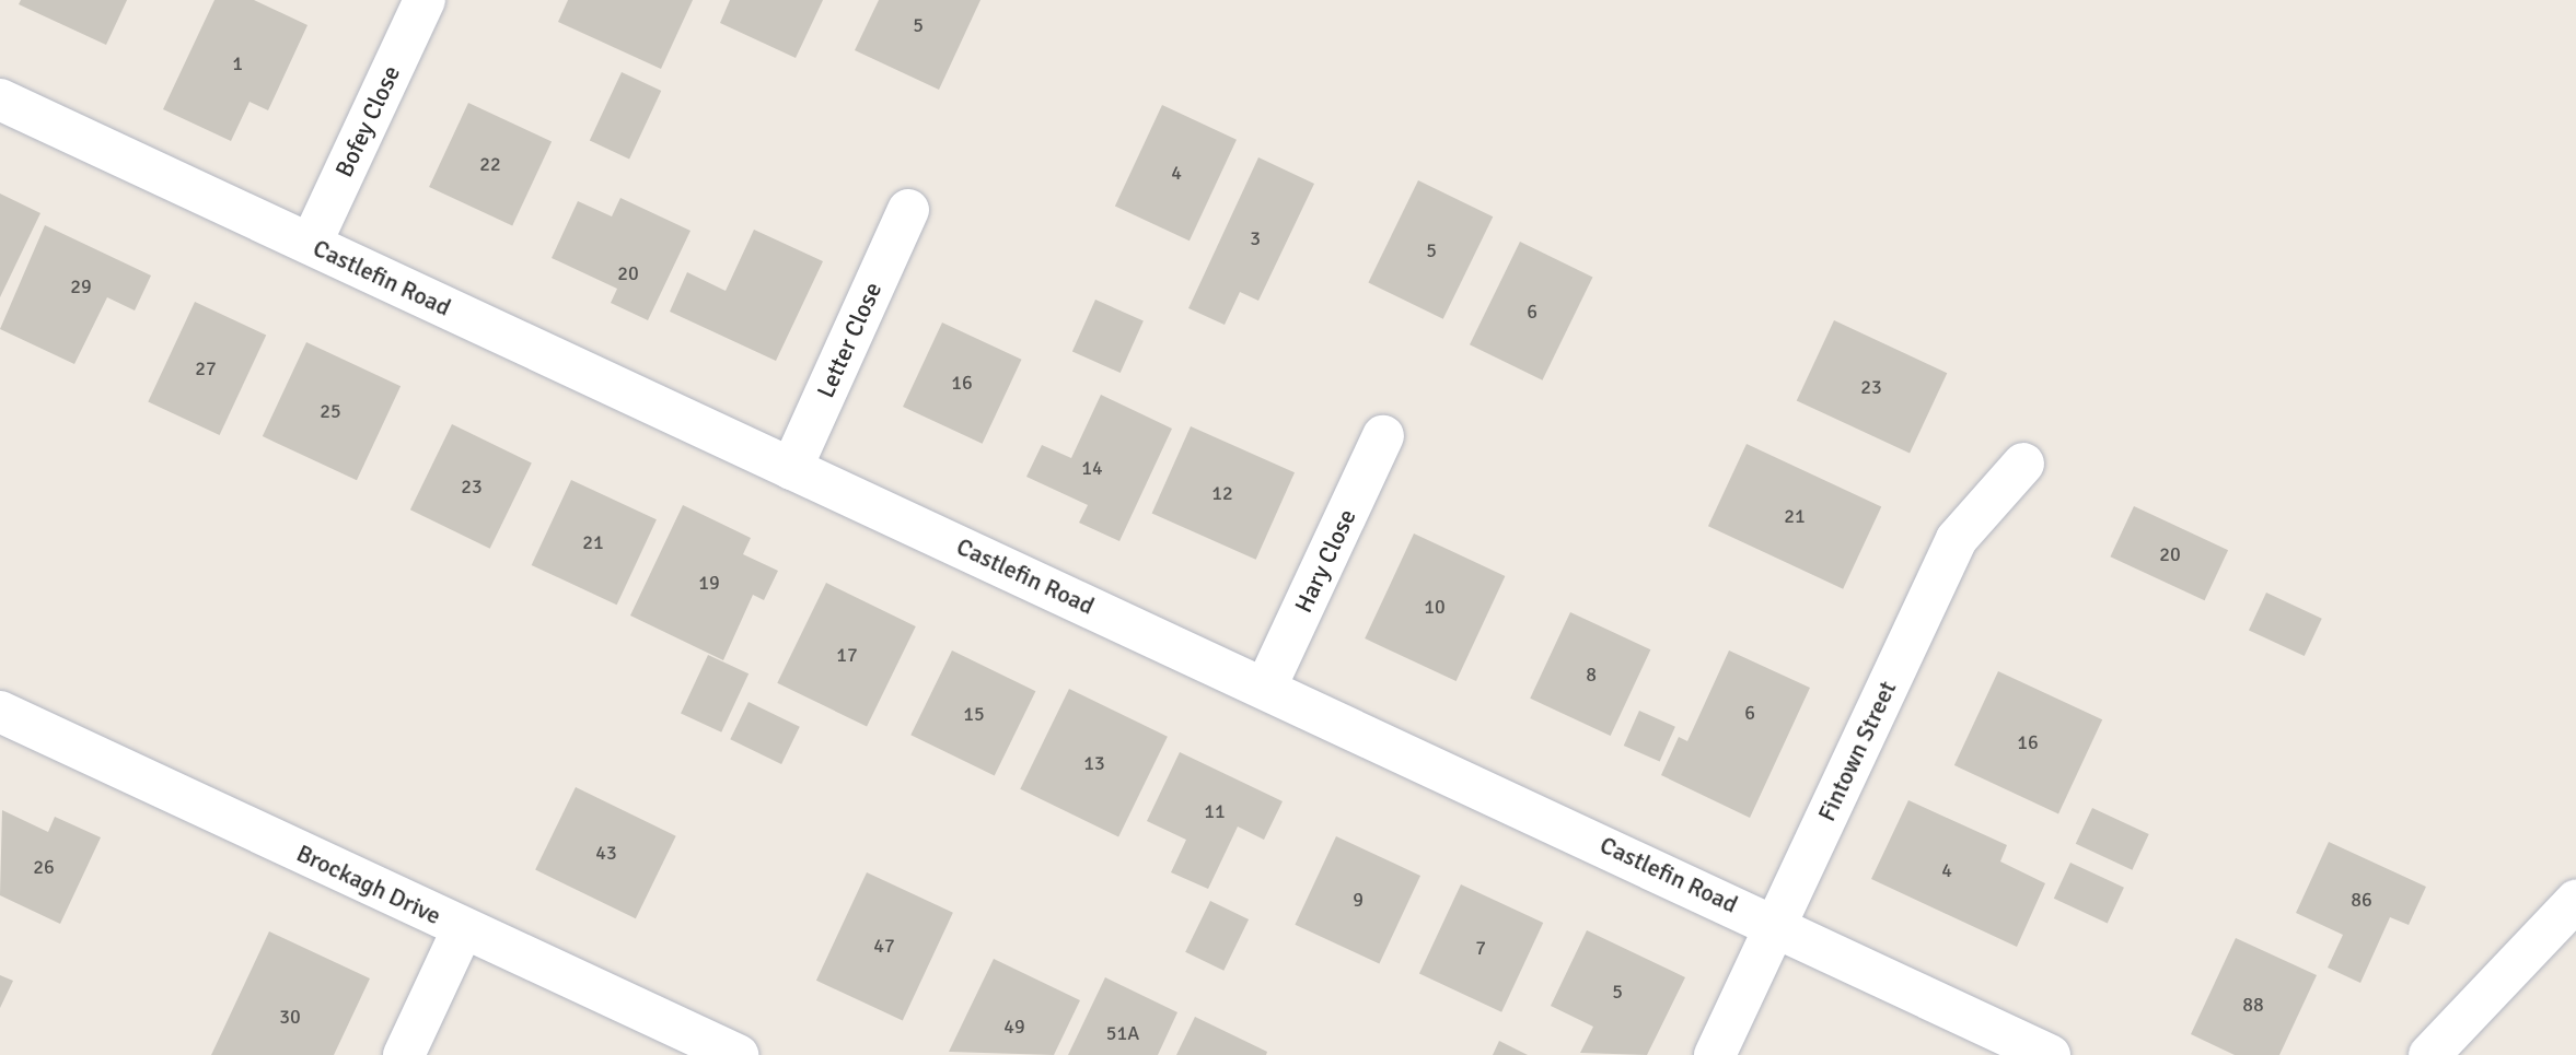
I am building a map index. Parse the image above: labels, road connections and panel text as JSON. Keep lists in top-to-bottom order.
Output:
{
  "streets": {
    "street": [
      "Bofey Close",
      "Castlefin Road",
      "Letter Close",
      "Hary Close",
      "Fintown Street",
      "Brockagh Drive"
    ]
  },
  "crossings": [
    ["Bofey Close", "Castlefin Road"],
    ["Castlefin Road", "Letter Close"],
    ["Castlefin Road", "Hary Close"],
    ["Castlefin Road", "Fintown Street"]
  ],
  "house_numbers": [
    "5",
    "1",
    "22",
    "4",
    "3",
    "5",
    "20",
    "29",
    "6",
    "27",
    "16",
    "23",
    "25",
    "14",
    "23",
    "12",
    "21",
    "21",
    "20",
    "19",
    "10",
    "17",
    "8",
    "6",
    "15",
    "16",
    "13",
    "11",
    "43",
    "26",
    "4",
    "9",
    "86",
    "47",
    "7",
    "5",
    "88",
    "30",
    "49",
    "51A"
  ]
}
